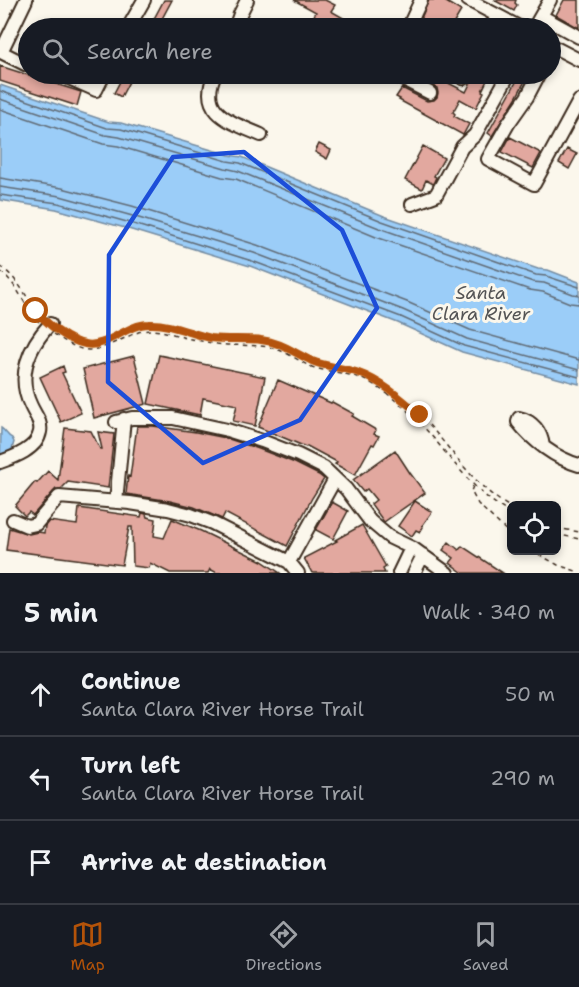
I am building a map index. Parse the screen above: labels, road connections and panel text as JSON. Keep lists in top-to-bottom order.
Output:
{
  "water": ["Santa Clara River"],
  "page": {
    "search": "Search here",
    "heading": ["5 min", "Walk · 340 m"],
    "list": [
      ["Continue", "Santa Clara River Horse Trail", "50 m"],
      ["Turn left", "Santa Clara River Horse Trail", "290 m"],
      "Arrive at destination"
    ],
    "nav": ["Map", "Directions", "Saved"]
  }
}
